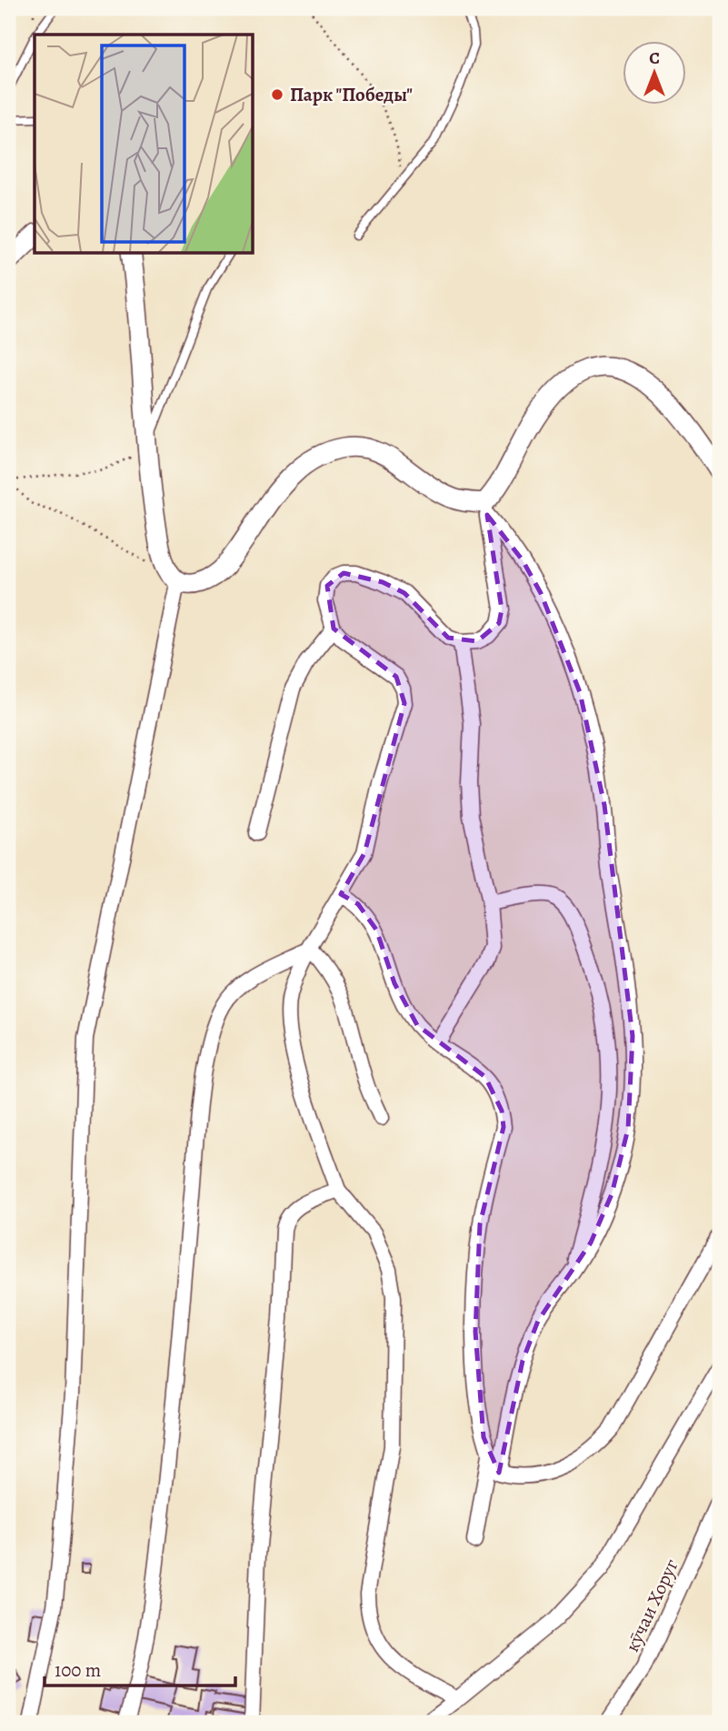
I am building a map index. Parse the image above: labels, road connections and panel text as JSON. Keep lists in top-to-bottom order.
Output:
{
  "streets": {
    "street": ["кӯчаи Хоруг"]
  },
  "places": ["Парк \"Победы\""],
  "scale_bar": "100 m",
  "north": "top"
}
